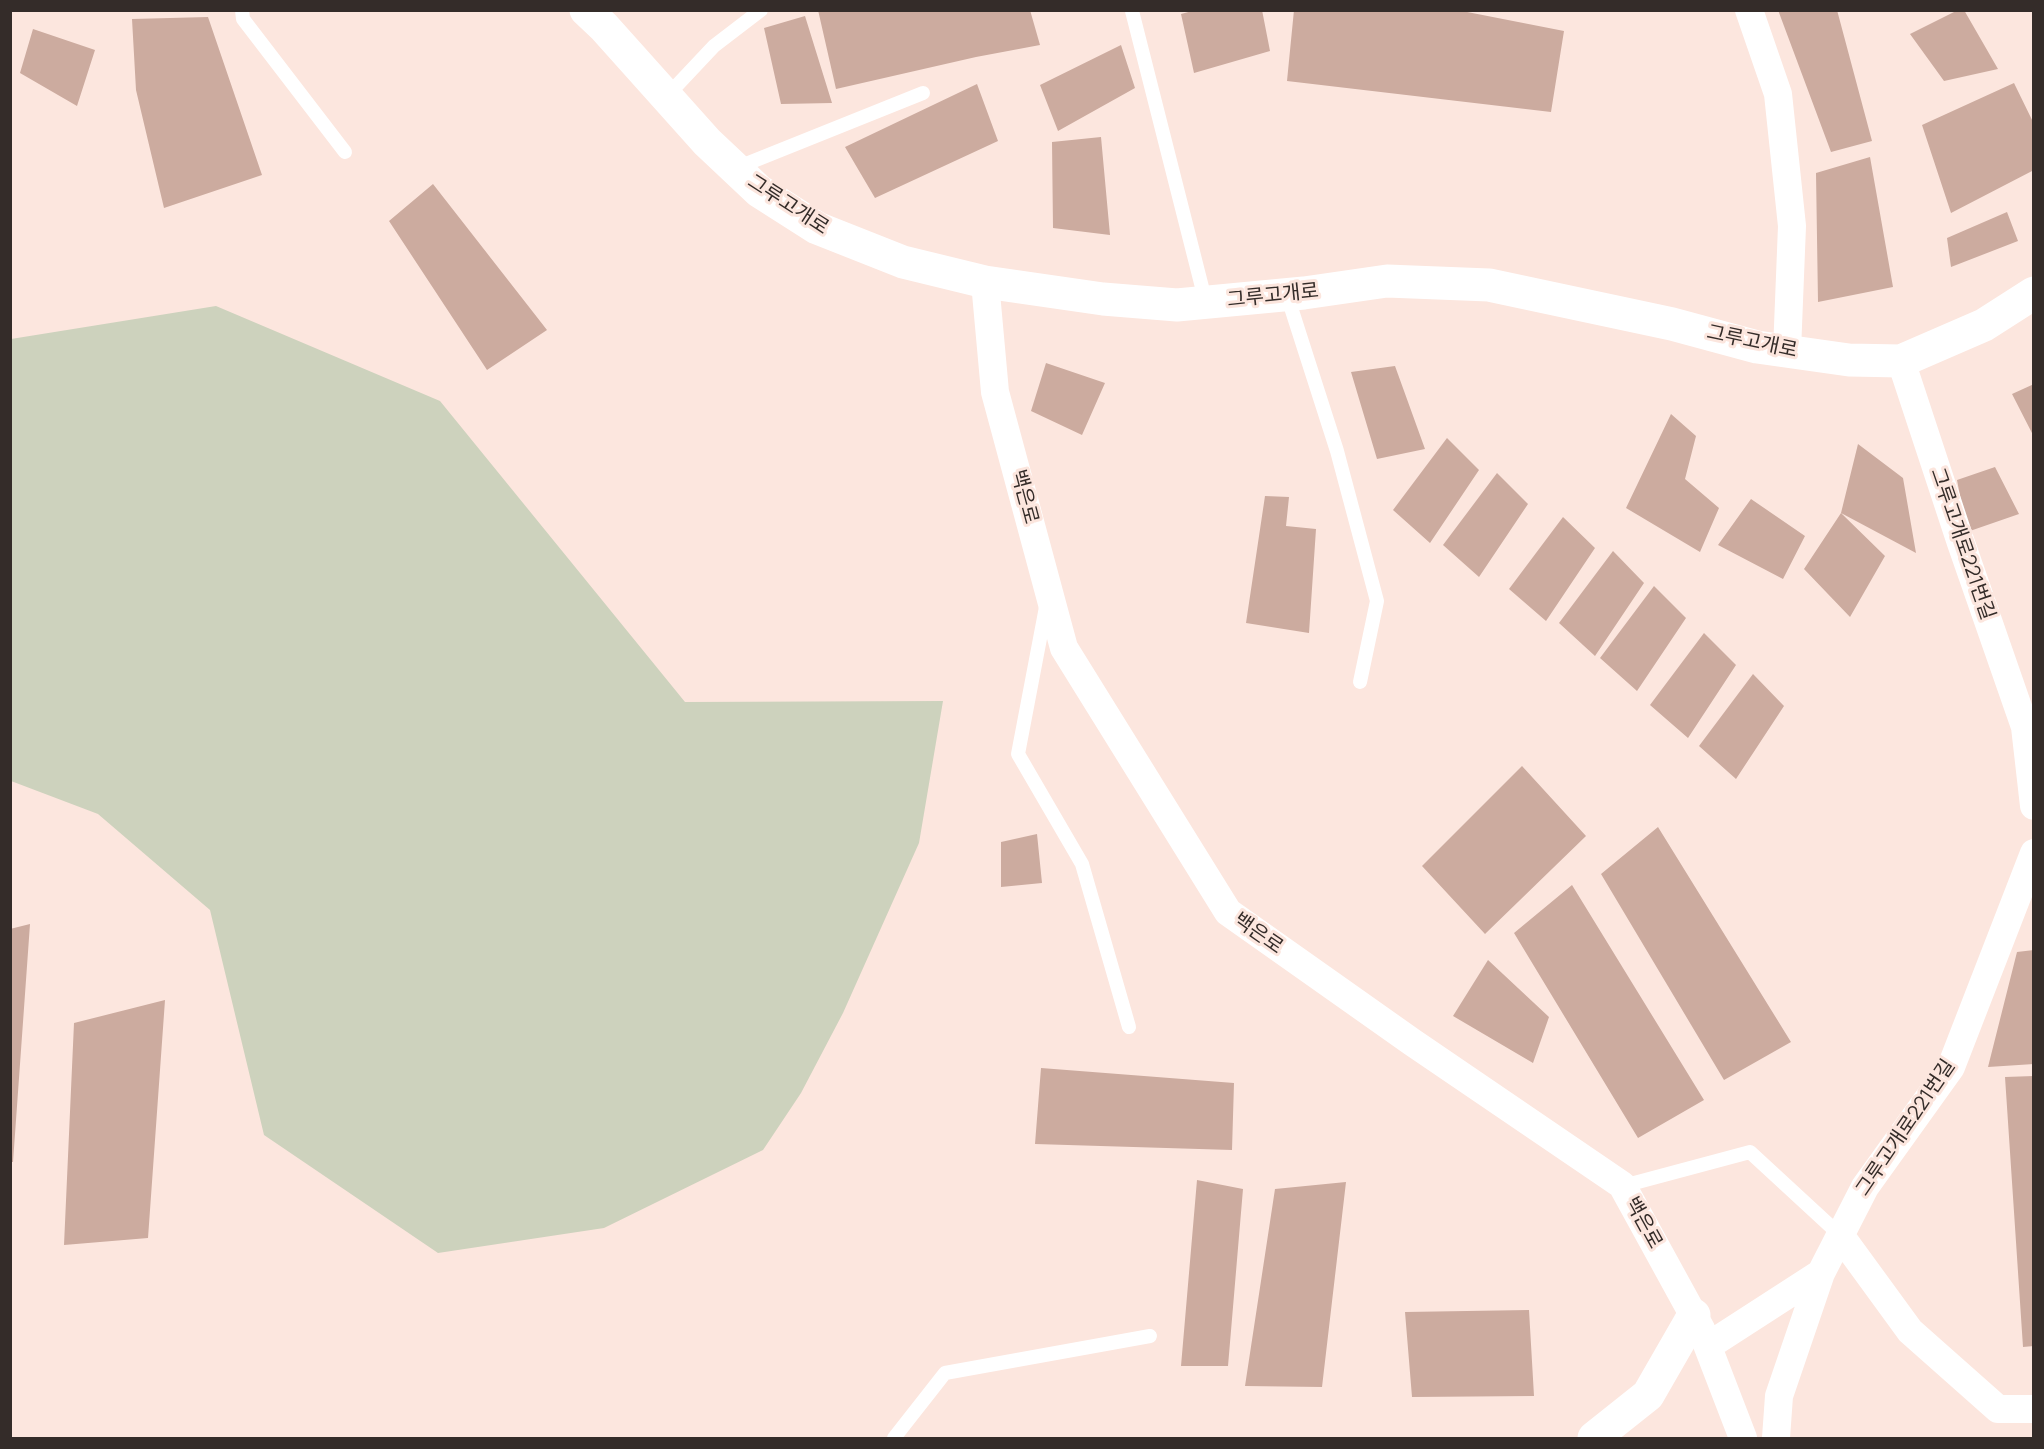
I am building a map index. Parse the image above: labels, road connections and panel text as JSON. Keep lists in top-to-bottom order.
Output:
{
  "streets": {
    "street": ["그루고개로", "백은로", "그루고개로221번길"]
  },
  "crossings": [
    ["그루고개로", "백은로"],
    ["그루고개로", "그루고개로221번길"]
  ]
}
